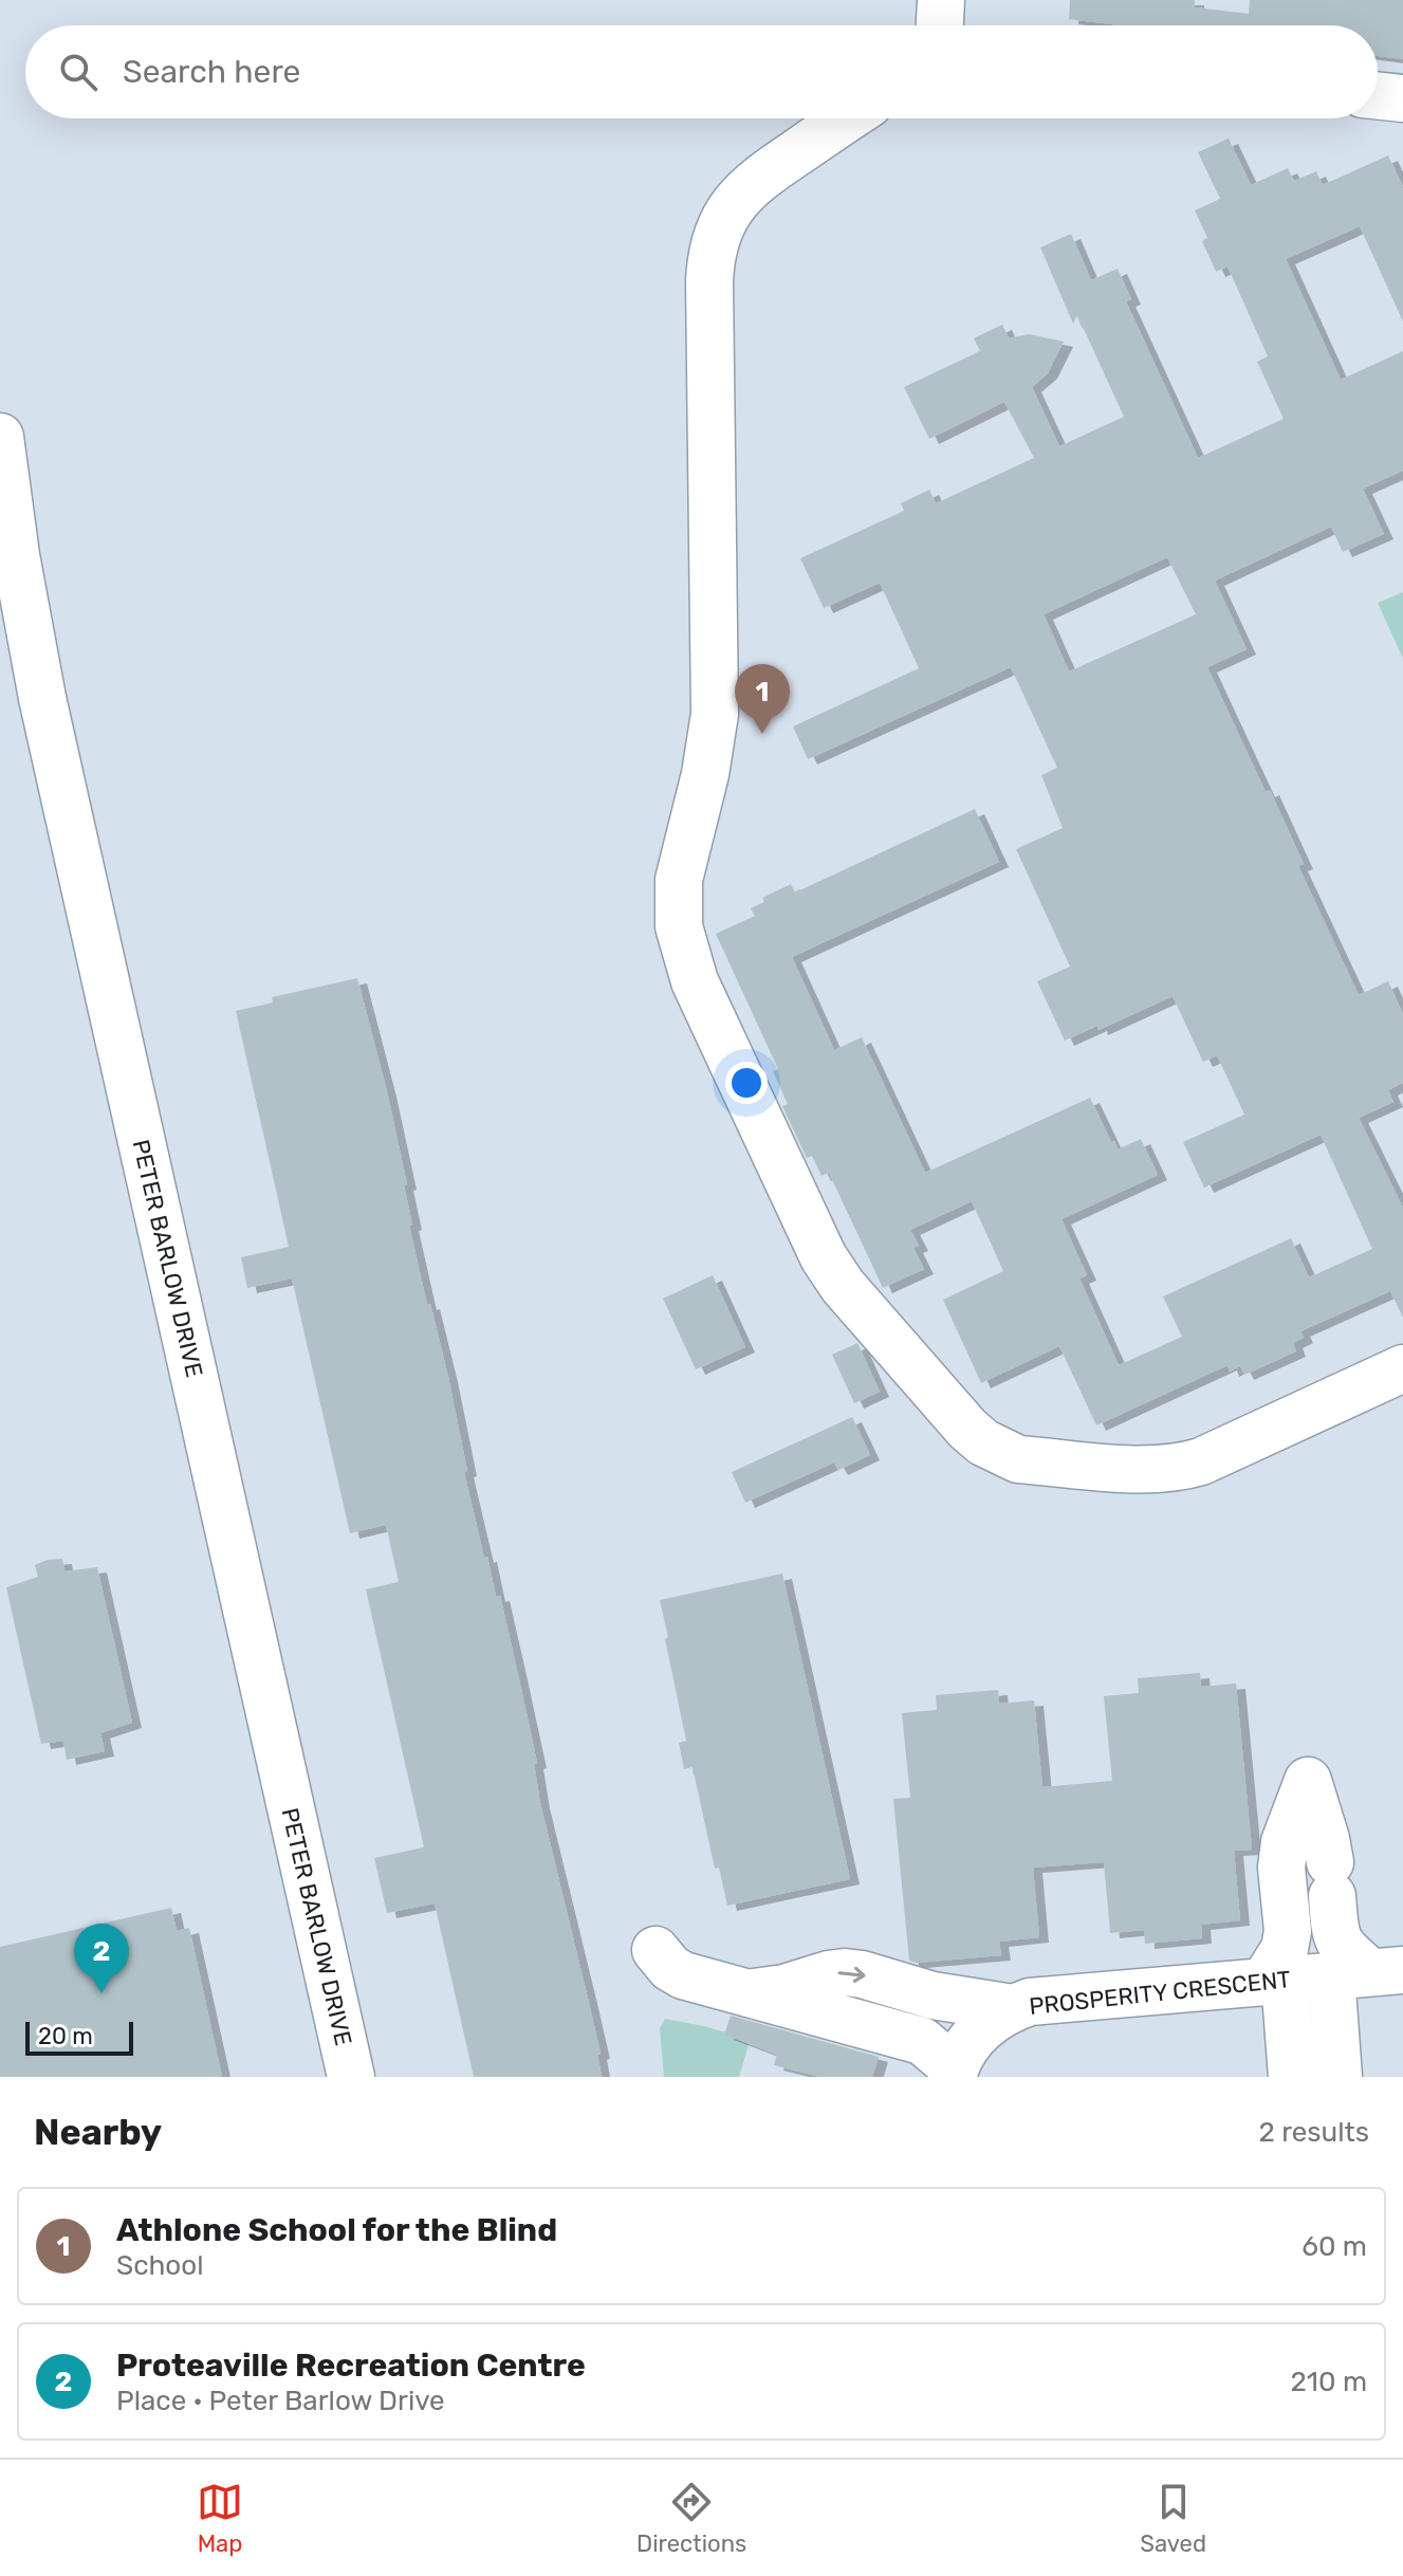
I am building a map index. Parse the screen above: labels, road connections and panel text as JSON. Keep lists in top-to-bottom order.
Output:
{
  "streets": {
    "street": ["PETER BARLOW DRIVE", "PROSPERITY CRESCENT"]
  },
  "scale_bar": "20 m",
  "page": {
    "search": "Search here",
    "pins": ["1", "2"],
    "scale": "20 m",
    "heading": ["Nearby", "2 results"],
    "list": [
      {
        "mark": "1",
        "name": "Athlone School for the Blind",
        "note": "School",
        "value": "60 m"
      },
      {
        "mark": "2",
        "name": "Proteaville Recreation Centre",
        "note": "Place · Peter Barlow Drive",
        "value": "210 m"
      }
    ],
    "nav": ["Map", "Directions", "Saved"]
  }
}
